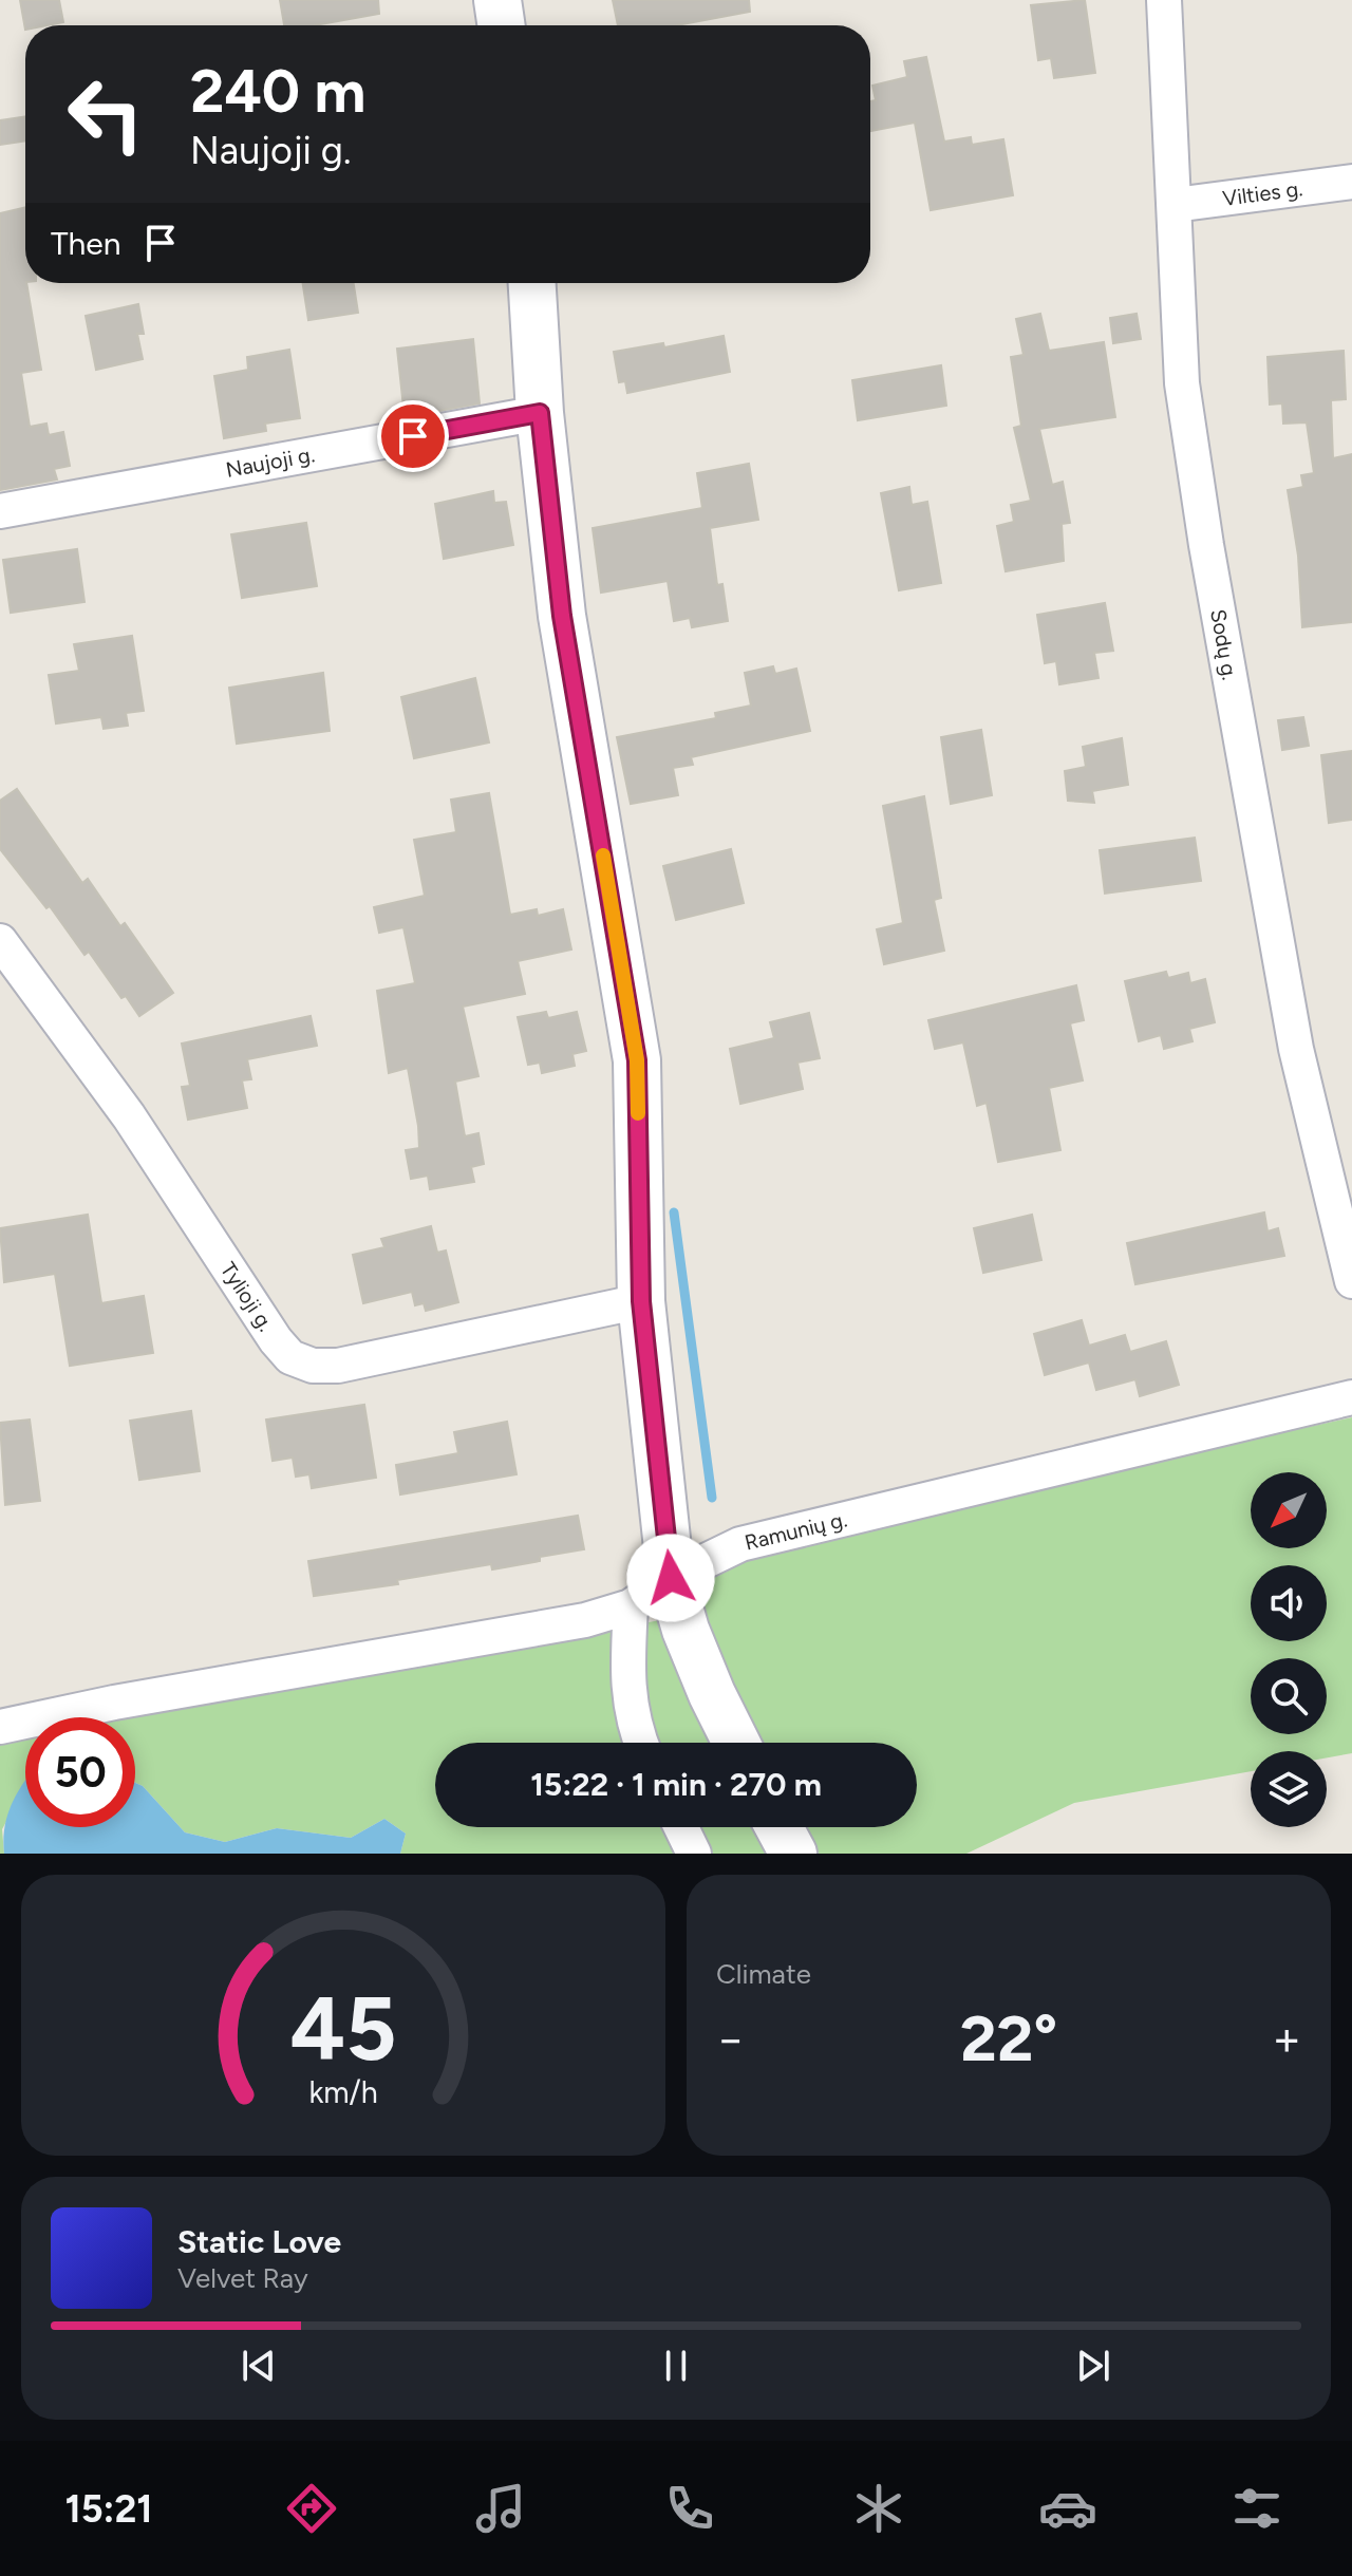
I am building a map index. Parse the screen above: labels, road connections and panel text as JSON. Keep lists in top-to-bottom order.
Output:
{
  "streets": {
    "street": [
      "Vilties g.",
      "Naujoji g.",
      "Sodų g.",
      "Tylioji g.",
      "Ramunių g."
    ]
  },
  "crossings": [
    ["Vilties g.", "Sodų g."]
  ],
  "north": "bottom left",
  "page": {
    "turn": ["240 m", "Naujoji g."],
    "then": "Then",
    "limit": "50",
    "trip": "15:22 · 1 min · 270 m",
    "tile": "Climate",
    "heat": ["−", "22°", "+"],
    "song": ["Static Love", "Velvet Ray"],
    "tabs": "15:21",
    "gauge": ["45", "km/h"]
  }
}
